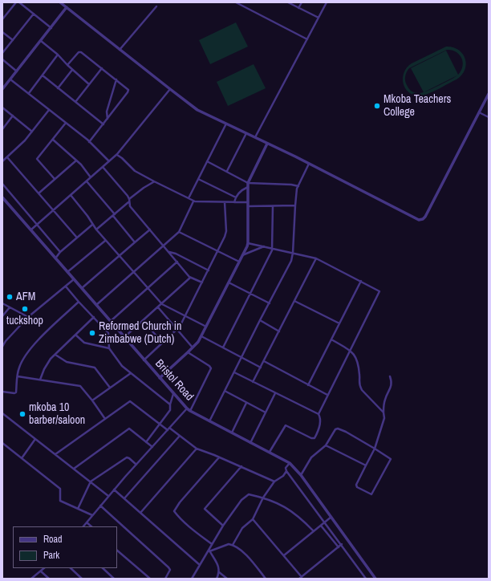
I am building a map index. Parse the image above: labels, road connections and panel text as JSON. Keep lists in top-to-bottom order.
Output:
{
  "streets": {
    "street": ["Bristol Road"]
  },
  "places": [
    "Mkoba Teachers College",
    "AFM",
    "tuckshop",
    "Reformed Church in Zimbabwe (Dutch)",
    "mkoba 10 barber/saloon"
  ],
  "legend": ["Road", "Park"]
}
